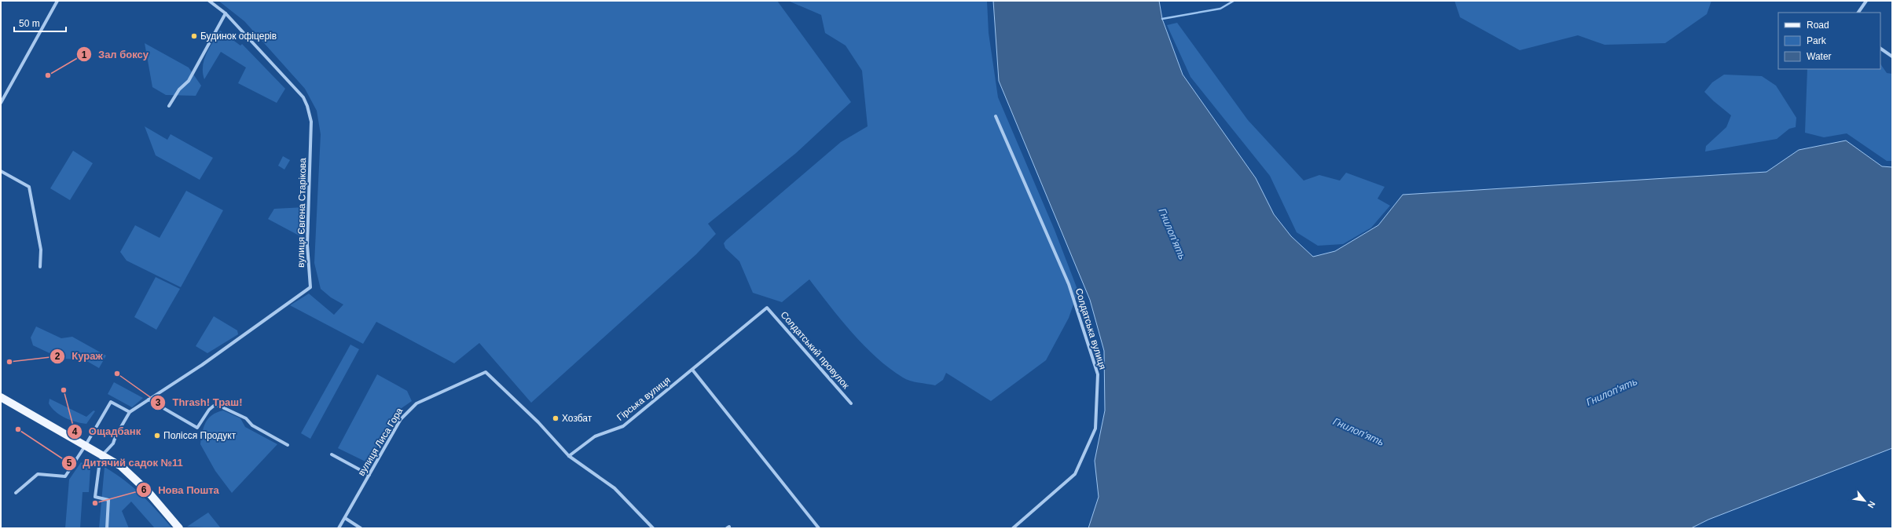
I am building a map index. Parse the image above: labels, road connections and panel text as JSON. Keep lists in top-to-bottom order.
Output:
{
  "streets": {
    "street": [
      "вулиця Євгена Старікова",
      "Солдатська вулиця",
      "Солдатський провулок",
      "Гірська вулиця",
      "вулиця Лиса Гора"
    ]
  },
  "crossings": [
    ["Солдатський провулок", "Гірська вулиця"],
    ["Гірська вулиця", "вулиця Лиса Гора"]
  ],
  "water": ["Гнилоп'ять"],
  "places": [
    "Будинок офіцерів",
    "Зал боксу",
    "Кураж",
    "Thrash! Траш!",
    "Ощадбанк",
    "Хозбат",
    "Дитячий садок №11",
    "Полісся Продукт",
    "Нова Пошта"
  ],
  "legend": ["Road", "Park", "Water"],
  "scale_bar": "50 m",
  "north": "bottom right"
}
